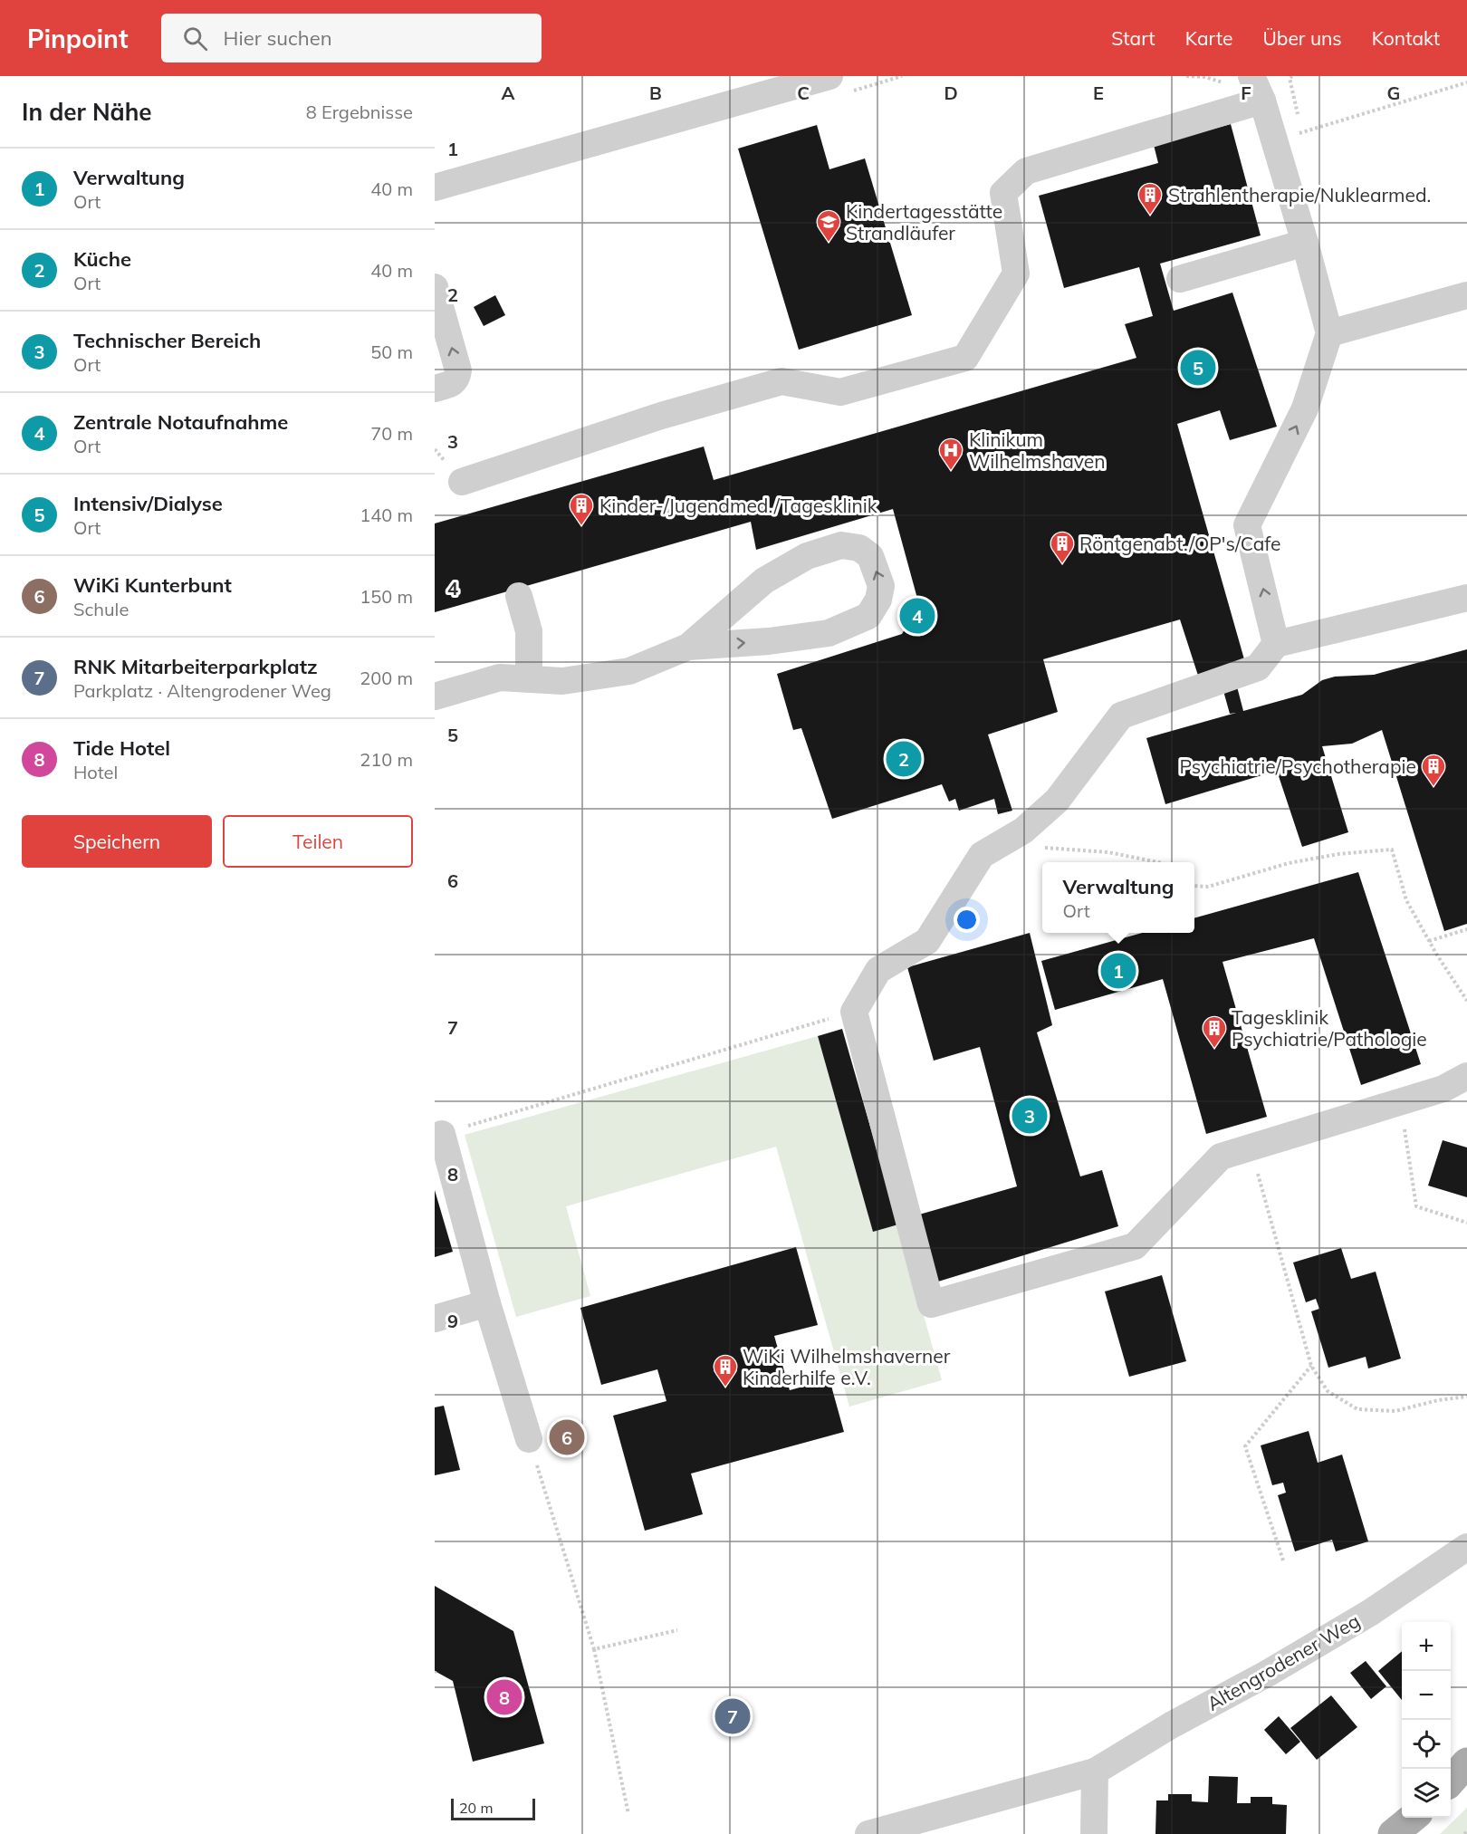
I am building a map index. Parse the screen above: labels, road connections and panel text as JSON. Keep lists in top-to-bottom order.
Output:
{
  "streets": {
    "street": ["Altengrodener Weg"]
  },
  "places": {
    "building": [
      "Strahlentherapie/Nuklearmed.",
      "Kinder-/Jugendmed./Tagesklinik",
      "Röntgenabt./OP's/Cafe",
      "Psychiatrie/Psychotherapie",
      "Tagesklinik Psychiatrie/Pathologie",
      "WiKi Wilhelmshaverner Kinderhilfe e.V."
    ],
    "school or university": ["Kindertagesstätte Strandläufer"],
    "hospital": ["Klinikum Wilhelmshaven"]
  },
  "scale_bar": "20 m",
  "page": {
    "header": "Pinpoint",
    "search": "Hier suchen",
    "nav": [
      "Start",
      "Karte",
      "Über uns",
      "Kontakt"
    ],
    "heading": ["In der Nähe", "8 Ergebnisse"],
    "list": [
      {
        "mark": "1",
        "name": "Verwaltung",
        "note": "Ort",
        "value": "40 m"
      },
      {
        "mark": "2",
        "name": "Küche",
        "note": "Ort",
        "value": "40 m"
      },
      {
        "mark": "3",
        "name": "Technischer Bereich",
        "note": "Ort",
        "value": "50 m"
      },
      {
        "mark": "4",
        "name": "Zentrale Notaufnahme",
        "note": "Ort",
        "value": "70 m"
      },
      {
        "mark": "5",
        "name": "Intensiv/Dialyse",
        "note": "Ort",
        "value": "140 m"
      },
      {
        "mark": "6",
        "name": "WiKi Kunterbunt",
        "note": "Schule",
        "value": "150 m"
      },
      {
        "mark": "7",
        "name": "RNK Mitarbeiterparkplatz",
        "note": "Parkplatz · Altengrodener Weg",
        "value": "200 m"
      },
      {
        "mark": "8",
        "name": "Tide Hotel",
        "note": "Hotel",
        "value": "210 m"
      }
    ],
    "pins": [
      "5",
      "4",
      "2",
      "1",
      "3",
      "6",
      "8",
      "7"
    ],
    "buttons": ["Speichern", "Teilen"],
    "popup": ["Verwaltung", "Ort"],
    "map_buttons": ["+", "−"],
    "scale": "20 m"
  },
  "grid": {
    "columns": [
      "A",
      "B",
      "C",
      "D",
      "E",
      "F",
      "G"
    ],
    "rows": [
      "1",
      "2",
      "3",
      "4",
      "5",
      "6",
      "7",
      "8",
      "9"
    ]
  }
}
